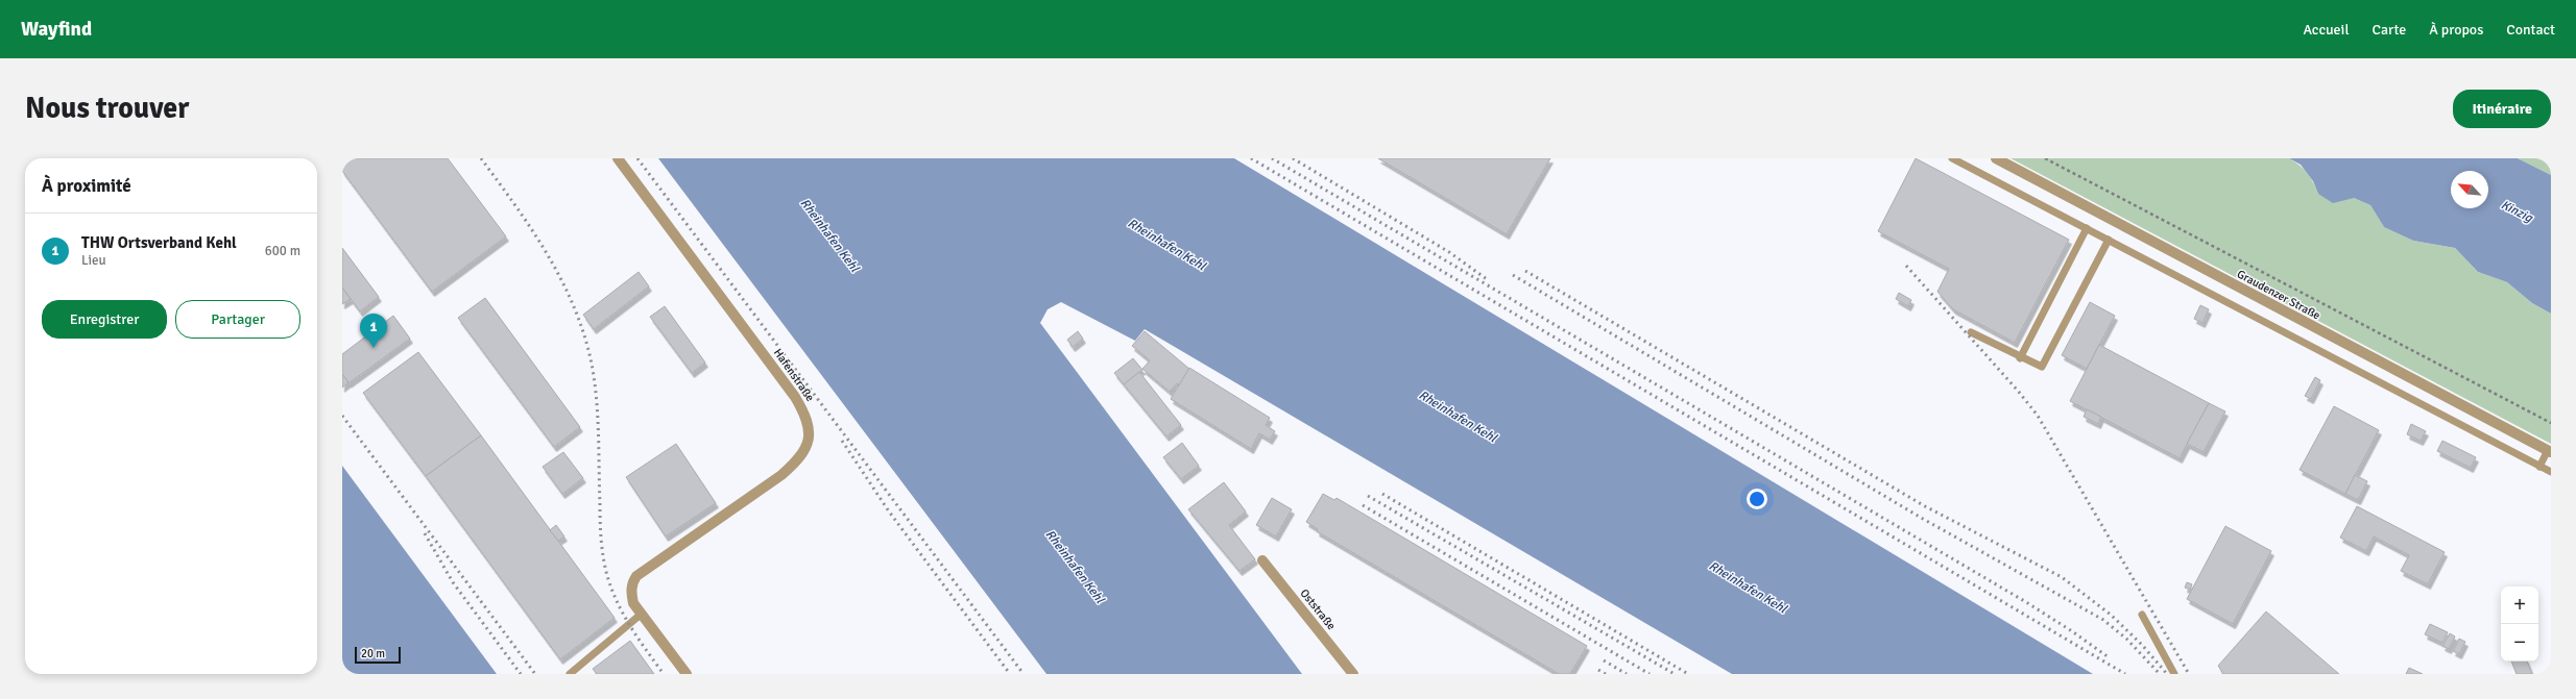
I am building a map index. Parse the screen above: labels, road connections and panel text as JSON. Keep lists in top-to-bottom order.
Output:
{
  "streets": {
    "street": ["Graudenzer Straße", "Hafenstraße", "Oststraße"]
  },
  "water": ["Kinzig", "Rheinhafen Kehl"],
  "scale_bar": "20 m",
  "north": "top left",
  "page": {
    "header": "Wayfind",
    "nav": [
      "Accueil",
      "Carte",
      "À propos",
      "Contact"
    ],
    "buttons": [
      "Itinéraire",
      ["Enregistrer", "Partager"]
    ],
    "title": "Nous trouver",
    "heading": "À proximité",
    "list": [
      {
        "mark": "1",
        "name": "THW Ortsverband Kehl",
        "note": "Lieu",
        "value": "600 m"
      }
    ],
    "pins": "1",
    "map_buttons": ["+", "−"],
    "scale": "20 m"
  }
}
